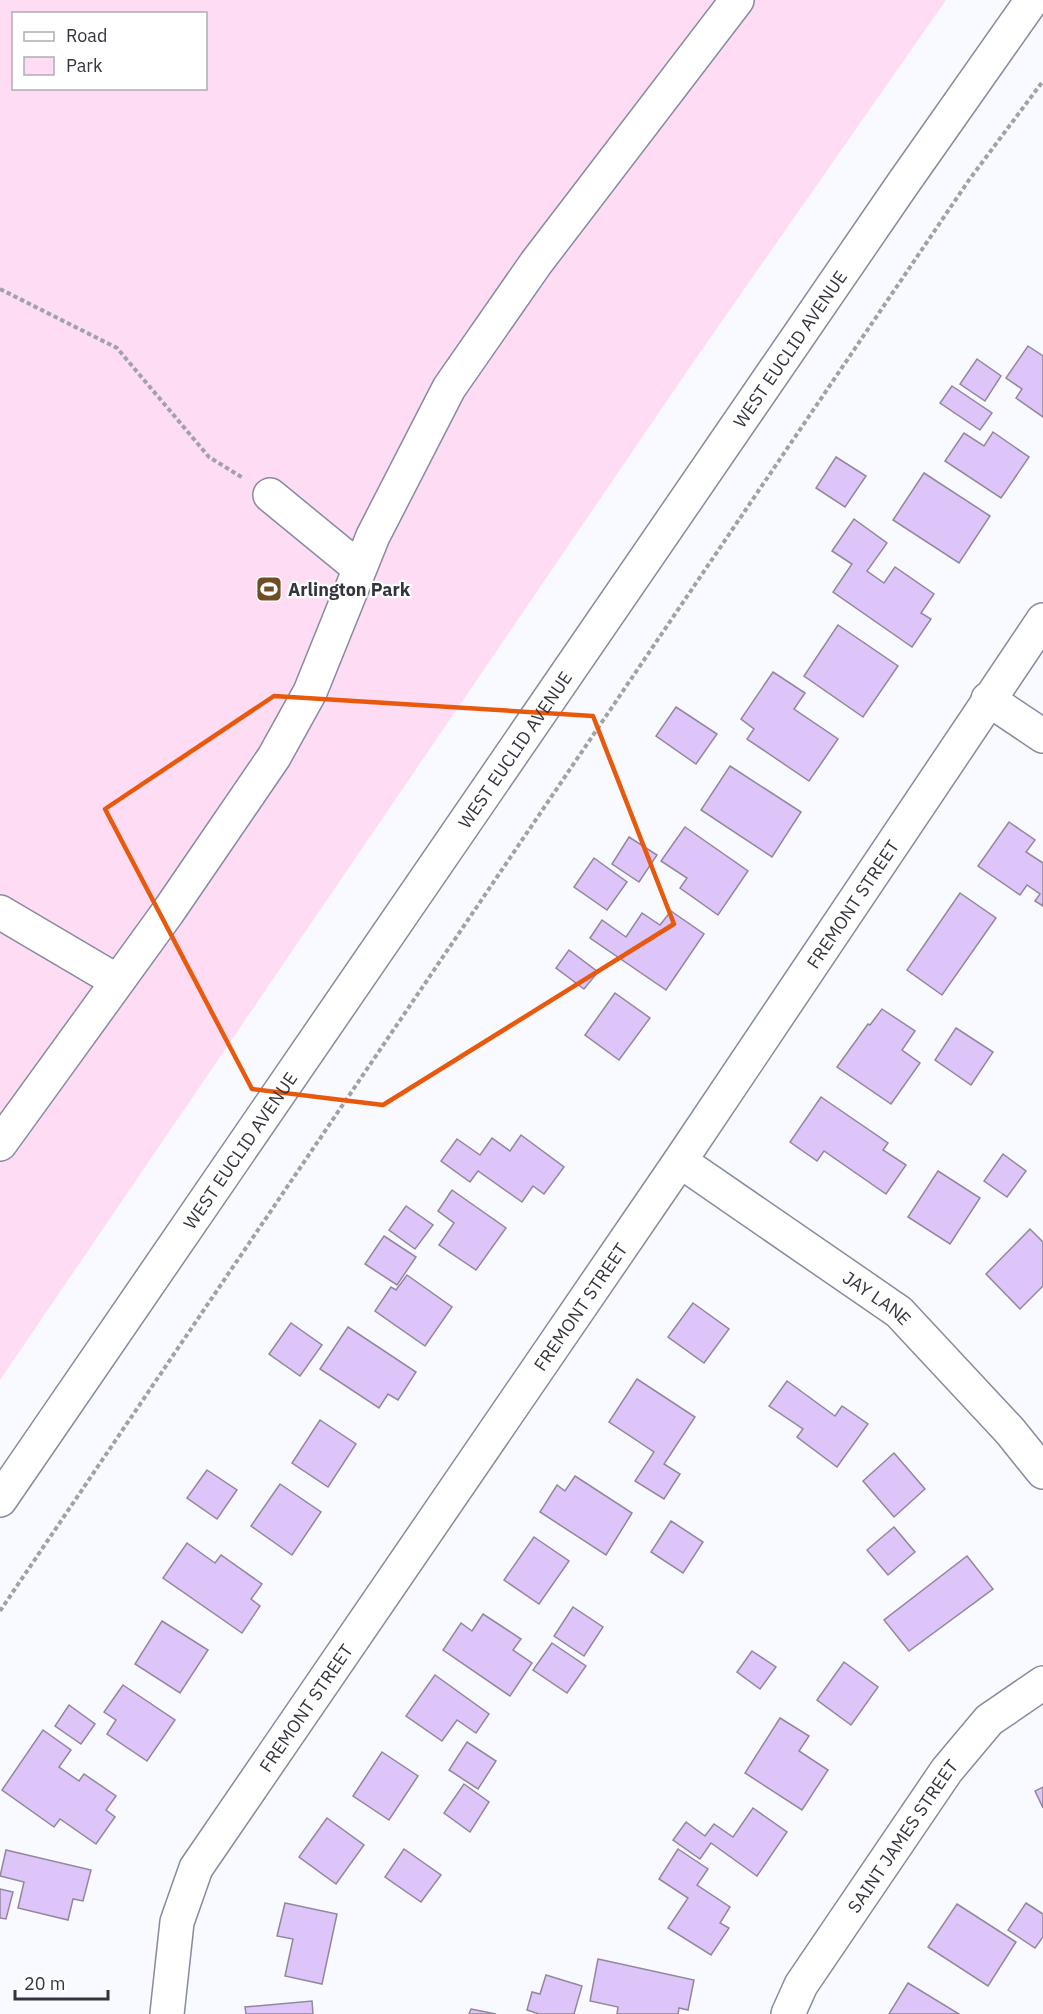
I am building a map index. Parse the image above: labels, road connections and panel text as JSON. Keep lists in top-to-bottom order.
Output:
{
  "streets": {
    "street": [
      "WEST EUCLID AVENUE",
      "FREMONT STREET",
      "JAY LANE",
      "SAINT JAMES STREET"
    ]
  },
  "crossings": [
    ["FREMONT STREET", "JAY LANE"]
  ],
  "places": {
    "sports": ["Arlington Park"]
  },
  "legend": ["Road", "Park"],
  "scale_bar": "20 m"
}
